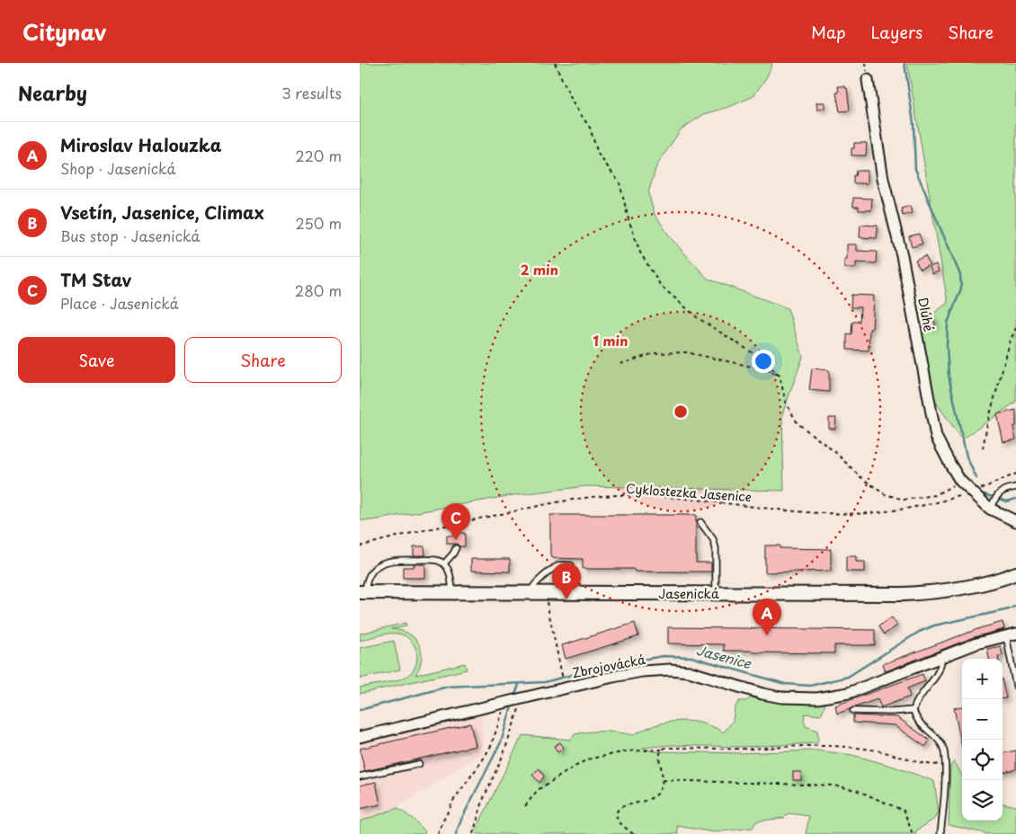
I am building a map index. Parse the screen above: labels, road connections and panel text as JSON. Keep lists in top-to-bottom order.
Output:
{
  "streets": {
    "street": ["Dlúhé", "Jasenická", "Zbrojovácká"],
    "path": ["Cyklostezka Jasenice"]
  },
  "crossings": [
    ["Dlúhé", "Cyklostezka Jasenice"]
  ],
  "water": ["Jasenice"],
  "page": {
    "header": "Citynav",
    "nav": ["Map", "Layers", "Share"],
    "heading": ["Nearby", "3 results"],
    "list": [
      {
        "mark": "A",
        "name": "Miroslav Halouzka",
        "note": "Shop · Jasenická",
        "value": "220 m"
      },
      {
        "mark": "B",
        "name": "Vsetín, Jasenice, Climax",
        "note": "Bus stop · Jasenická",
        "value": "250 m"
      },
      {
        "mark": "C",
        "name": "TM Stav",
        "note": "Place · Jasenická",
        "value": "280 m"
      }
    ],
    "buttons": ["Save", "Share"],
    "pins": ["C", "B", "A"],
    "map_buttons": ["+", "−"]
  },
  "rings": ["2 min", "1 min"]
}
